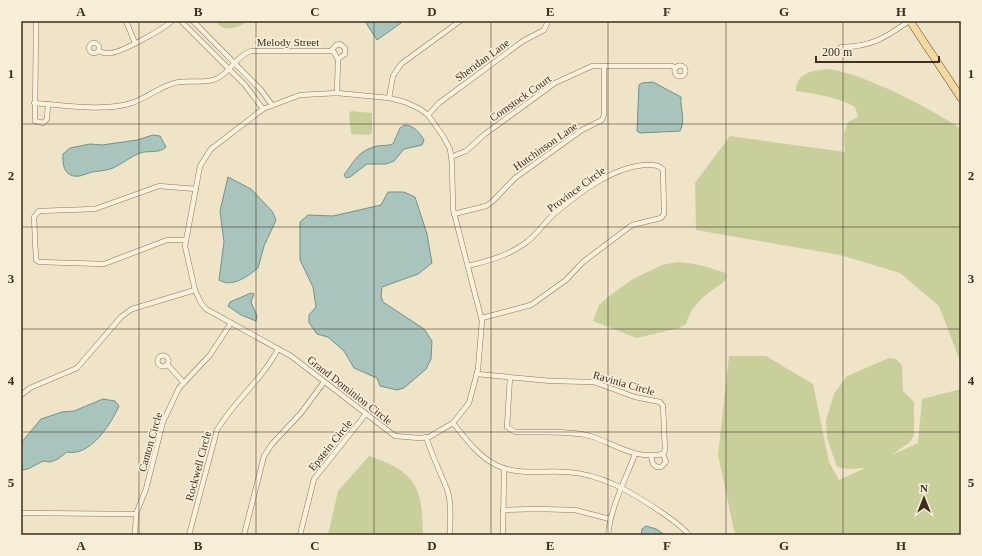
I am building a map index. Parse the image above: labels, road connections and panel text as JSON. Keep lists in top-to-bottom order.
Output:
{
  "streets": {
    "street": [
      "Melody Street",
      "Sheridan Lane",
      "Comstock Court",
      "Hutchinson Lane",
      "Province Circle",
      "Ravinia Circle",
      "Grand Dominion Circle",
      "Canton Circle",
      "Epstein Circle",
      "Rockwell Circle"
    ]
  },
  "crossings": [
    ["Sheridan Lane", "Grand Dominion Circle"],
    ["Comstock Court", "Hutchinson Lane"],
    ["Comstock Court", "Grand Dominion Circle"],
    ["Hutchinson Lane", "Grand Dominion Circle"],
    ["Province Circle", "Grand Dominion Circle"],
    ["Ravinia Circle", "Grand Dominion Circle"],
    ["Grand Dominion Circle", "Canton Circle"],
    ["Grand Dominion Circle", "Epstein Circle"],
    ["Grand Dominion Circle", "Rockwell Circle"]
  ],
  "scale_bar": "200 m",
  "north": "top",
  "grid": {
    "columns": [
      "A",
      "B",
      "C",
      "D",
      "E",
      "F",
      "G",
      "H"
    ],
    "rows": [
      "1",
      "2",
      "3",
      "4",
      "5"
    ]
  }
}
